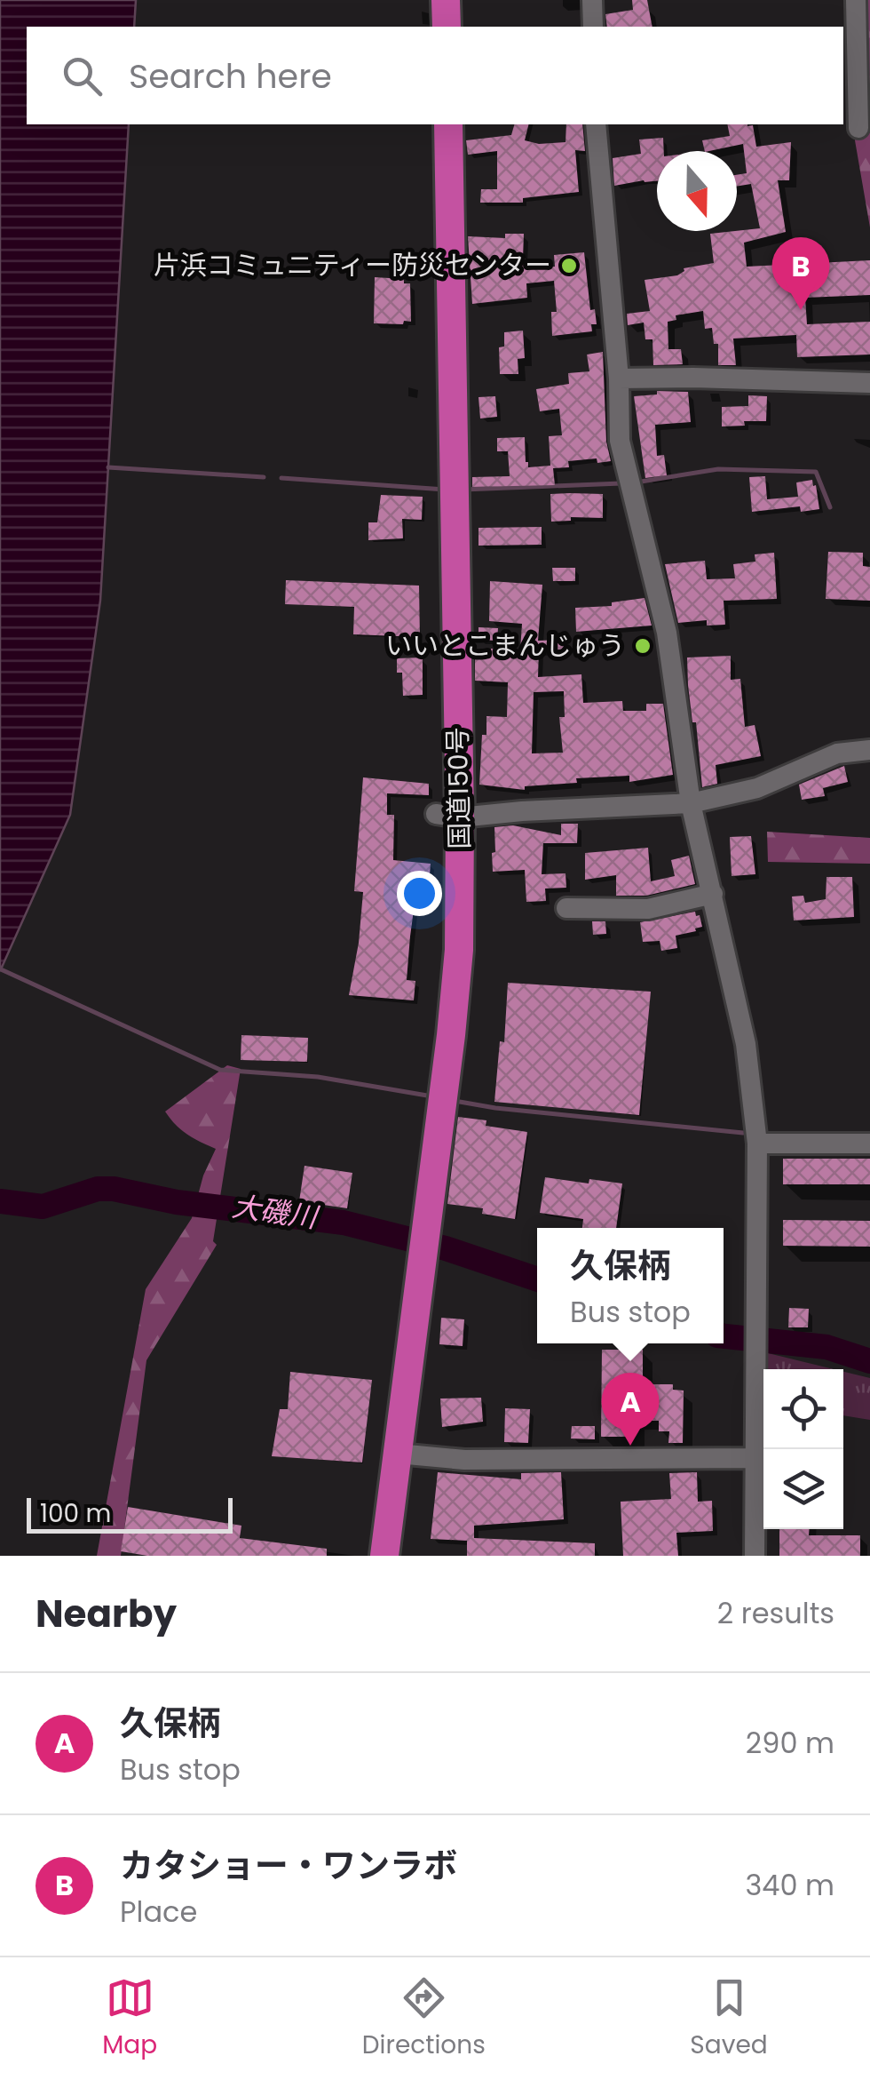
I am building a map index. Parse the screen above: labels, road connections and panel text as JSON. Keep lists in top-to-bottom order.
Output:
{
  "streets": {
    "highway": ["国道150号"]
  },
  "water": ["大磯川"],
  "places": ["片浜コミュニティー防災センター", "いいとこまんじゅう"],
  "scale_bar": "100 m",
  "north": "bottom",
  "page": {
    "search": "Search here",
    "pins": ["B", "A"],
    "popup": ["久保柄", "Bus stop"],
    "scale": "100 m",
    "heading": ["Nearby", "2 results"],
    "list": [
      {
        "mark": "A",
        "name": "久保柄",
        "note": "Bus stop",
        "value": "290 m"
      },
      {
        "mark": "B",
        "name": "カタショー・ワンラボ",
        "note": "Place",
        "value": "340 m"
      }
    ],
    "nav": ["Map", "Directions", "Saved"]
  }
}
